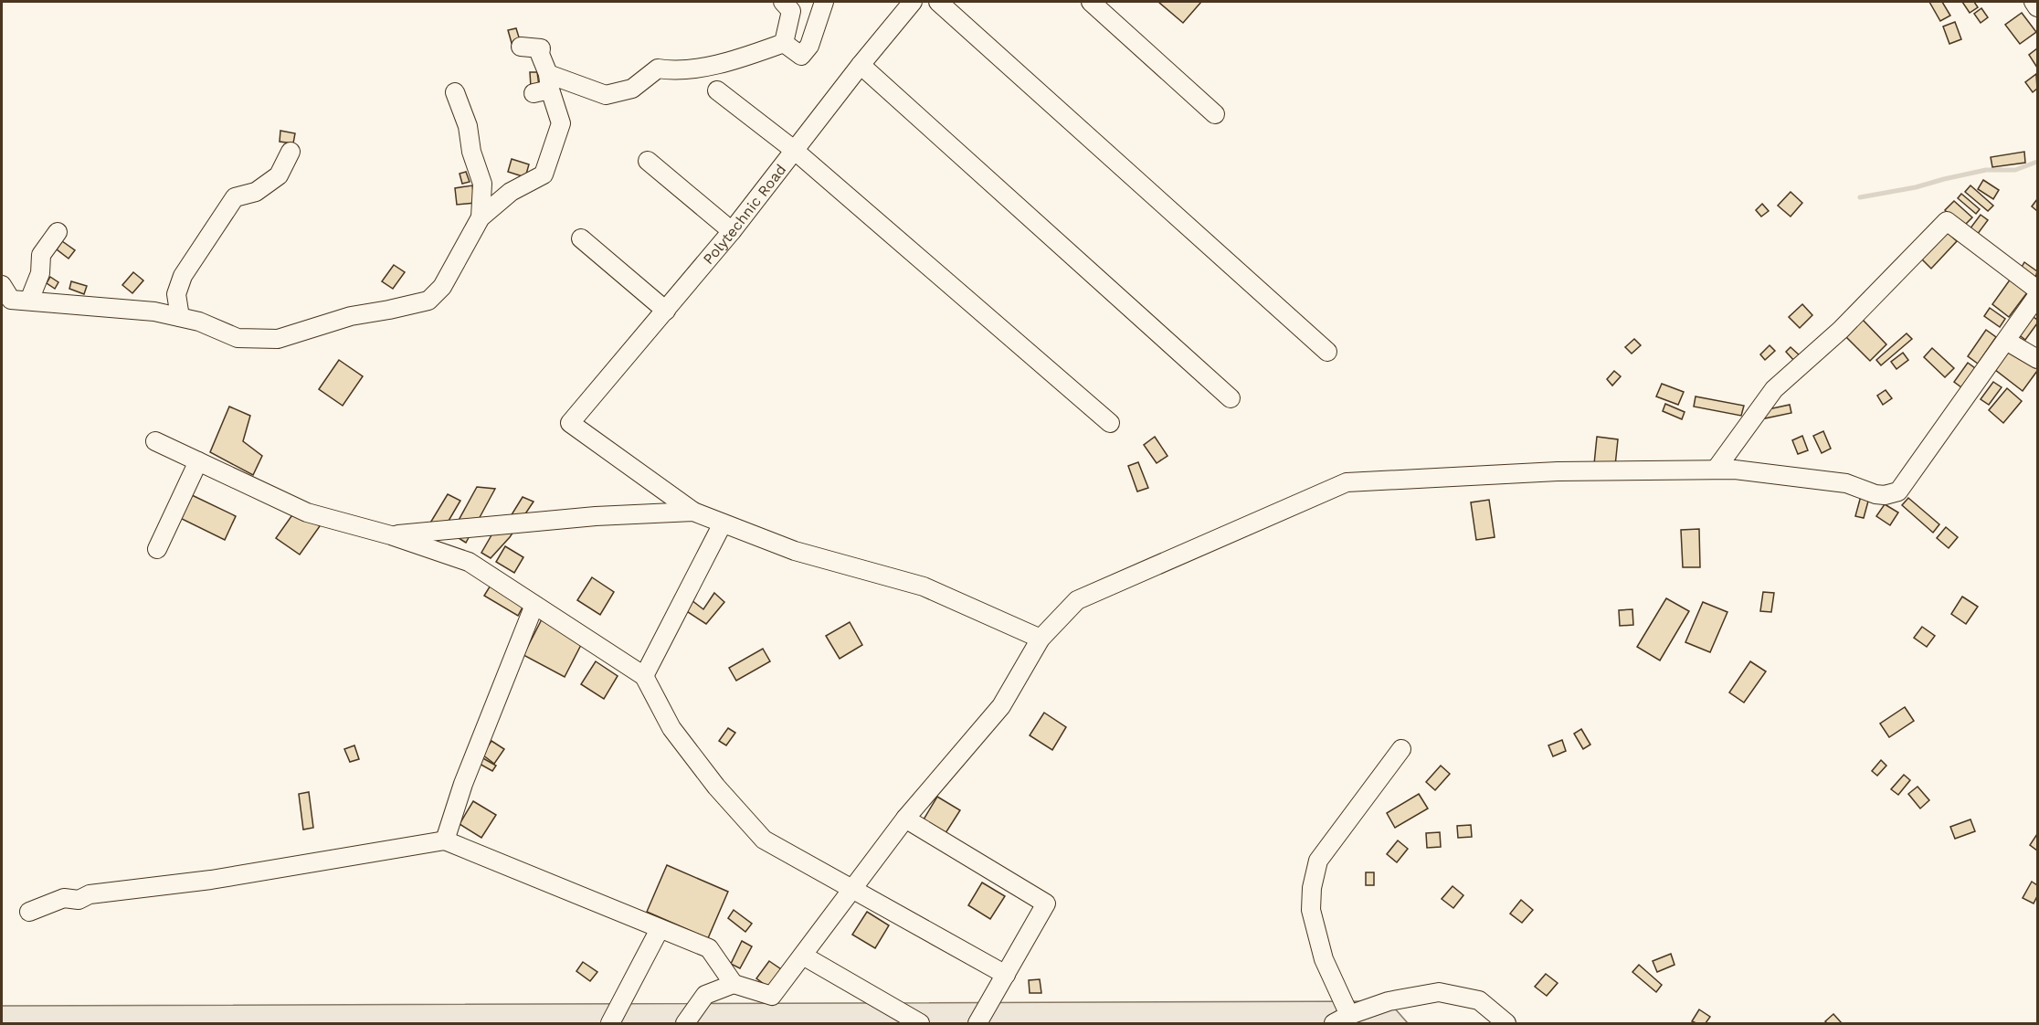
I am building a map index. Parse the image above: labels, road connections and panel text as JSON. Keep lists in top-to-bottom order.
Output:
{
  "streets": {
    "street": ["Polytechnic Road"]
  }
}
